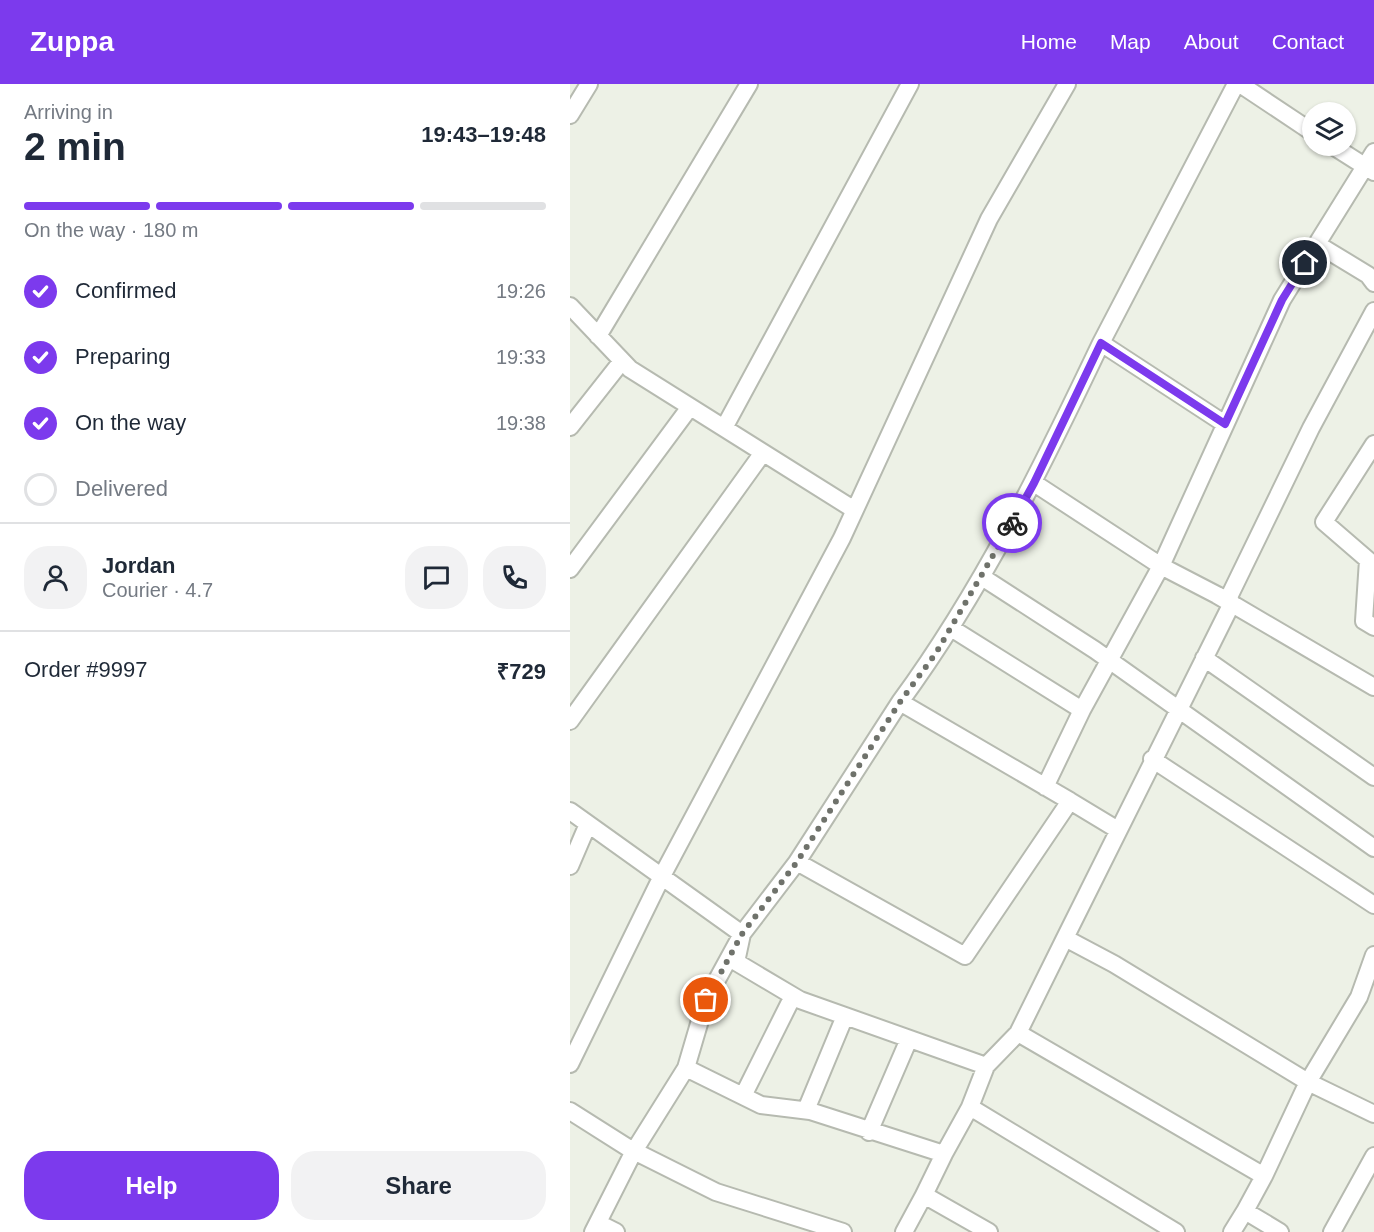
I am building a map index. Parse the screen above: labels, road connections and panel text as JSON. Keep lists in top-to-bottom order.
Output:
{
  "page": {
    "header": "Zuppa",
    "nav": [
      "Home",
      "Map",
      "About",
      "Contact"
    ],
    "heading": ["2 min", "Arriving in", "19:43–19:48"],
    "panel": [
      "Jordan",
      "Courier · 4.7",
      "Order #9997",
      "₹729"
    ],
    "bar": "On the way · 180 m",
    "list": [
      ["Confirmed", "19:26"],
      ["Preparing", "19:33"],
      ["On the way", "19:38"],
      "Delivered"
    ],
    "buttons": ["Help", "Share"]
  }
}
